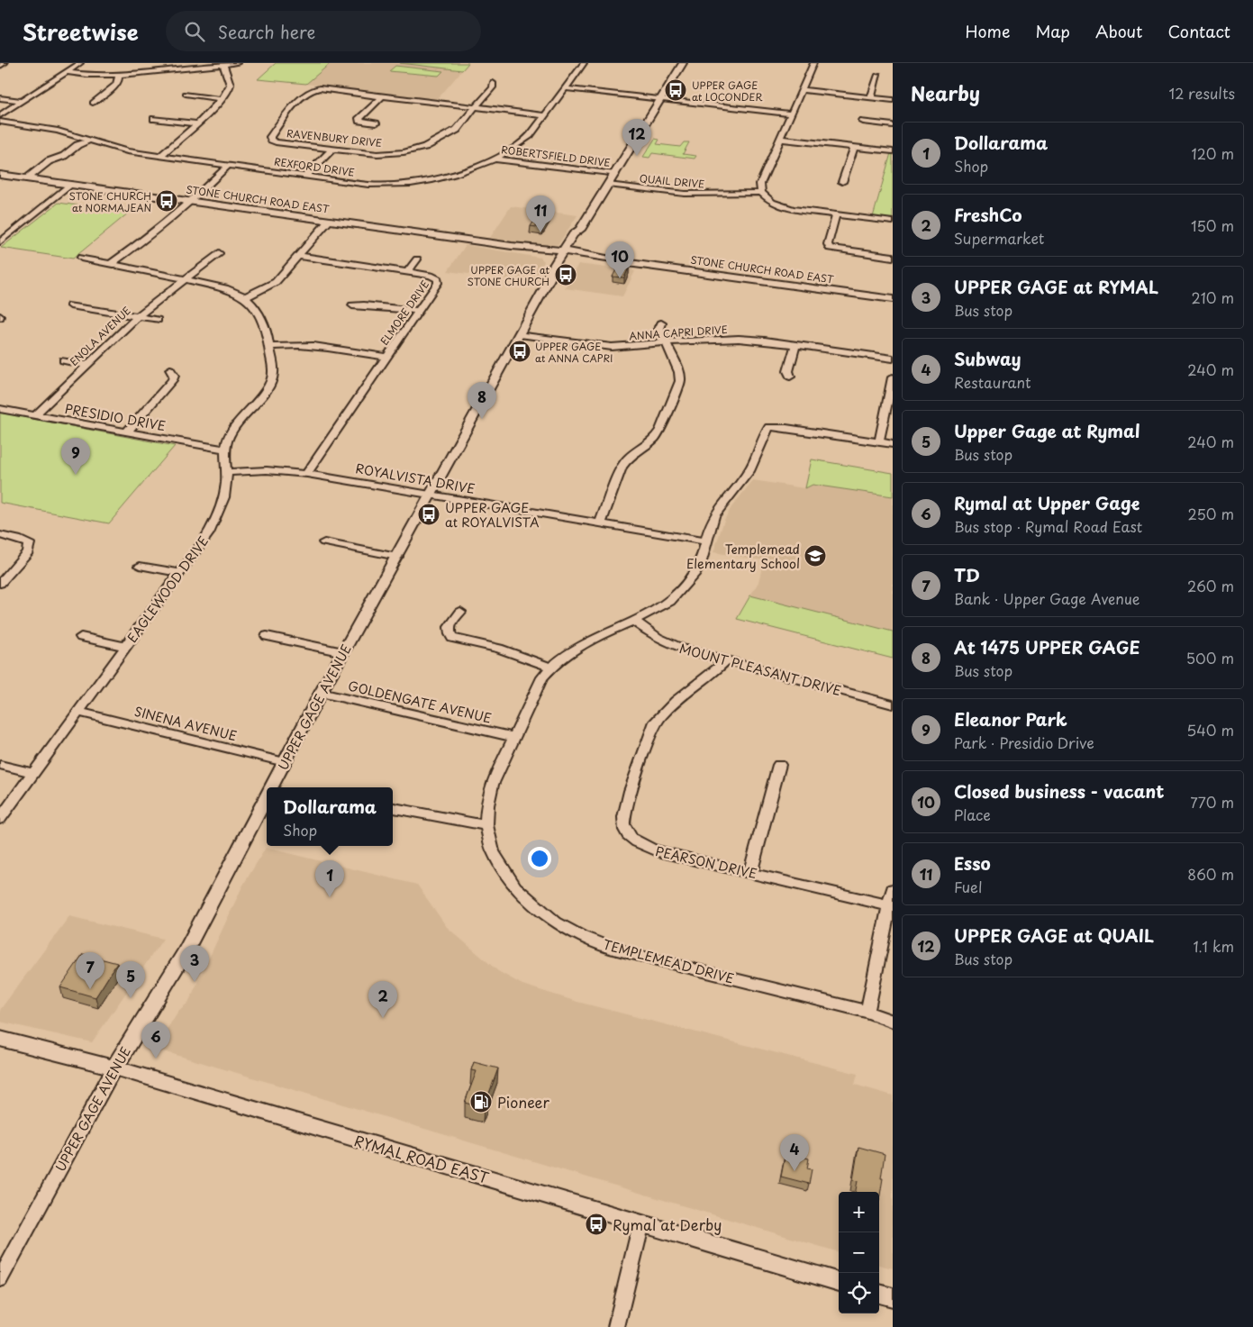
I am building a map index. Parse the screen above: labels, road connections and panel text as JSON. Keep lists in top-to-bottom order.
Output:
{
  "streets": {
    "main road": ["STONE CHURCH ROAD EAST", "UPPER GAGE AVENUE", "RYMAL ROAD EAST"],
    "street": [
      "RAVENBURY DRIVE",
      "ROBERTSFIELD DRIVE",
      "REXFORD DRIVE",
      "QUAIL DRIVE",
      "ELMORE DRIVE",
      "ANNA CAPRI DRIVE",
      "ENOLA AVENUE",
      "PRESIDIO DRIVE",
      "ROYALVISTA DRIVE",
      "EAGLEWOOD DRIVE",
      "MOUNT PLEASANT DRIVE",
      "GOLDENGATE AVENUE",
      "SINENA AVENUE",
      "PEARSON DRIVE",
      "TEMPLEMEAD DRIVE"
    ]
  },
  "crossings": [
    ["RAVENBURY DRIVE", "REXFORD DRIVE"],
    ["ROBERTSFIELD DRIVE", "REXFORD DRIVE"],
    ["ROBERTSFIELD DRIVE", "UPPER GAGE AVENUE"],
    ["QUAIL DRIVE", "UPPER GAGE AVENUE"],
    ["STONE CHURCH ROAD EAST", "UPPER GAGE AVENUE"],
    ["ELMORE DRIVE", "ROYALVISTA DRIVE"],
    ["ANNA CAPRI DRIVE", "UPPER GAGE AVENUE"],
    ["ENOLA AVENUE", "PRESIDIO DRIVE"],
    ["ENOLA AVENUE", "EAGLEWOOD DRIVE"],
    ["PRESIDIO DRIVE", "EAGLEWOOD DRIVE"],
    ["ROYALVISTA DRIVE", "EAGLEWOOD DRIVE"],
    ["ROYALVISTA DRIVE", "UPPER GAGE AVENUE"],
    ["ROYALVISTA DRIVE", "TEMPLEMEAD DRIVE"],
    ["EAGLEWOOD DRIVE", "SINENA AVENUE"],
    ["MOUNT PLEASANT DRIVE", "PEARSON DRIVE"],
    ["MOUNT PLEASANT DRIVE", "TEMPLEMEAD DRIVE"],
    ["GOLDENGATE AVENUE", "UPPER GAGE AVENUE"],
    ["GOLDENGATE AVENUE", "TEMPLEMEAD DRIVE"],
    ["UPPER GAGE AVENUE", "SINENA AVENUE"],
    ["UPPER GAGE AVENUE", "RYMAL ROAD EAST"]
  ],
  "places": {
    "bus stop": [
      "UPPER GAGE at LOCONDER",
      "STONE CHURCH at NORMAJEAN",
      "UPPER GAGE at STONE CHURCH",
      "UPPER GAGE at ANNA CAPRI",
      "UPPER GAGE at ROYALVISTA",
      "Rymal at Derby"
    ],
    "school or university": ["Templemead Elementary School"],
    "fuel station": ["Pioneer"]
  },
  "page": {
    "header": "Streetwise",
    "search": "Search here",
    "nav": [
      "Home",
      "Map",
      "About",
      "Contact"
    ],
    "heading": ["Nearby", "12 results"],
    "pins": [
      "12",
      "11",
      "10",
      "8",
      "9",
      "1",
      "3",
      "7",
      "5",
      "2",
      "6",
      "4"
    ],
    "list": [
      {
        "mark": "1",
        "name": "Dollarama",
        "note": "Shop",
        "value": "120 m"
      },
      {
        "mark": "2",
        "name": "FreshCo",
        "note": "Supermarket",
        "value": "150 m"
      },
      {
        "mark": "3",
        "name": "UPPER GAGE at RYMAL",
        "note": "Bus stop",
        "value": "210 m"
      },
      {
        "mark": "4",
        "name": "Subway",
        "note": "Restaurant",
        "value": "240 m"
      },
      {
        "mark": "5",
        "name": "Upper Gage at Rymal",
        "note": "Bus stop",
        "value": "240 m"
      },
      {
        "mark": "6",
        "name": "Rymal at Upper Gage",
        "note": "Bus stop · Rymal Road East",
        "value": "250 m"
      },
      {
        "mark": "7",
        "name": "TD",
        "note": "Bank · Upper Gage Avenue",
        "value": "260 m"
      },
      {
        "mark": "8",
        "name": "At 1475 UPPER GAGE",
        "note": "Bus stop",
        "value": "500 m"
      },
      {
        "mark": "9",
        "name": "Eleanor Park",
        "note": "Park · Presidio Drive",
        "value": "540 m"
      },
      {
        "mark": "10",
        "name": "Closed business - vacant",
        "note": "Place",
        "value": "770 m"
      },
      {
        "mark": "11",
        "name": "Esso",
        "note": "Fuel",
        "value": "860 m"
      },
      {
        "mark": "12",
        "name": "UPPER GAGE at QUAIL",
        "note": "Bus stop",
        "value": "1.1 km"
      }
    ],
    "popup": ["Dollarama", "Shop"],
    "map_buttons": ["+", "−"]
  }
}
